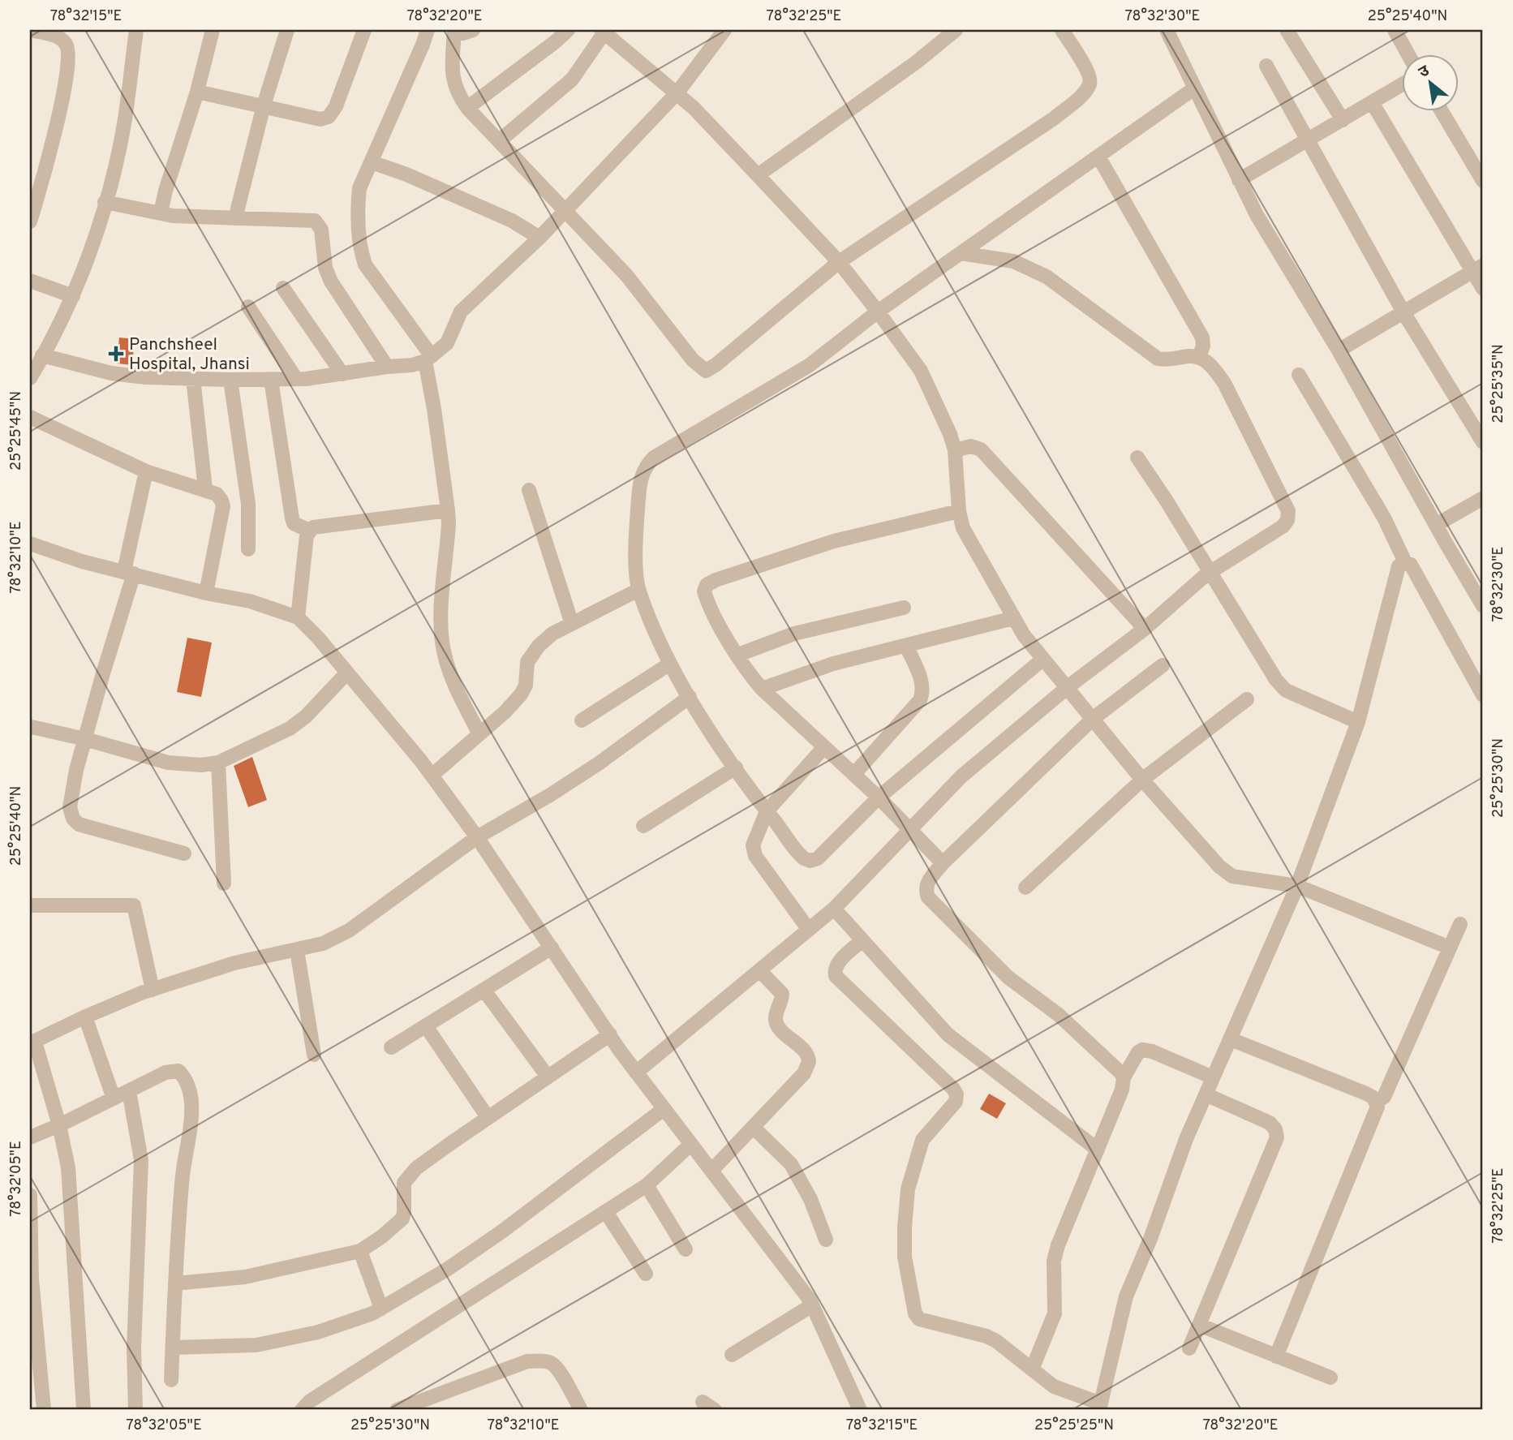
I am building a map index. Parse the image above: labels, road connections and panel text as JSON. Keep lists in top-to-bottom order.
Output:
{
  "places": {
    "health": ["Panchsheel Hospital, Jhansi"]
  },
  "north": "top left",
  "coordinates": [
    "78°32'15\"E",
    "78°32'20\"E",
    "78°32'25\"E",
    "78°32'30\"E",
    "25°25'40\"N",
    "25°25'35\"N",
    "25°25'45\"N",
    "78°32'10\"E",
    "25°25'30\"N",
    "78°32'05\"E",
    "25°25'25\"N"
  ]
}
